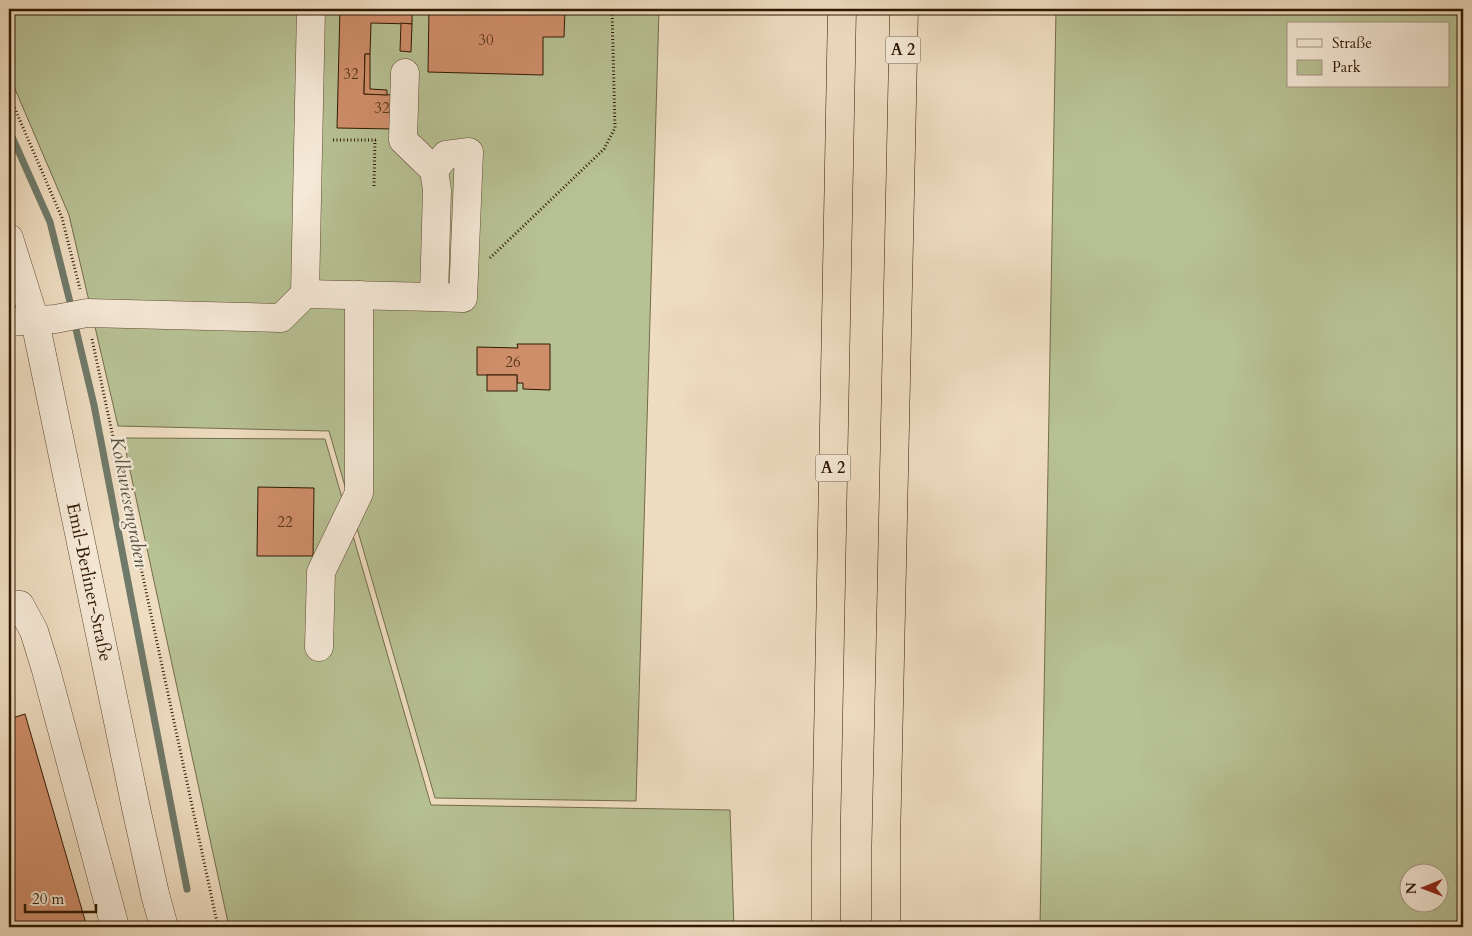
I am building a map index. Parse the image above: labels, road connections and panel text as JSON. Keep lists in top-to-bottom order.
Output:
{
  "streets": {
    "highway": ["A 2"],
    "street": ["Emil-Berliner-Straße"]
  },
  "water": ["Kolkwiesengraben"],
  "house_numbers": [
    "30",
    "32",
    "32",
    "26",
    "22"
  ],
  "legend": ["Straße", "Park"],
  "scale_bar": "20 m",
  "north": "left"
}
